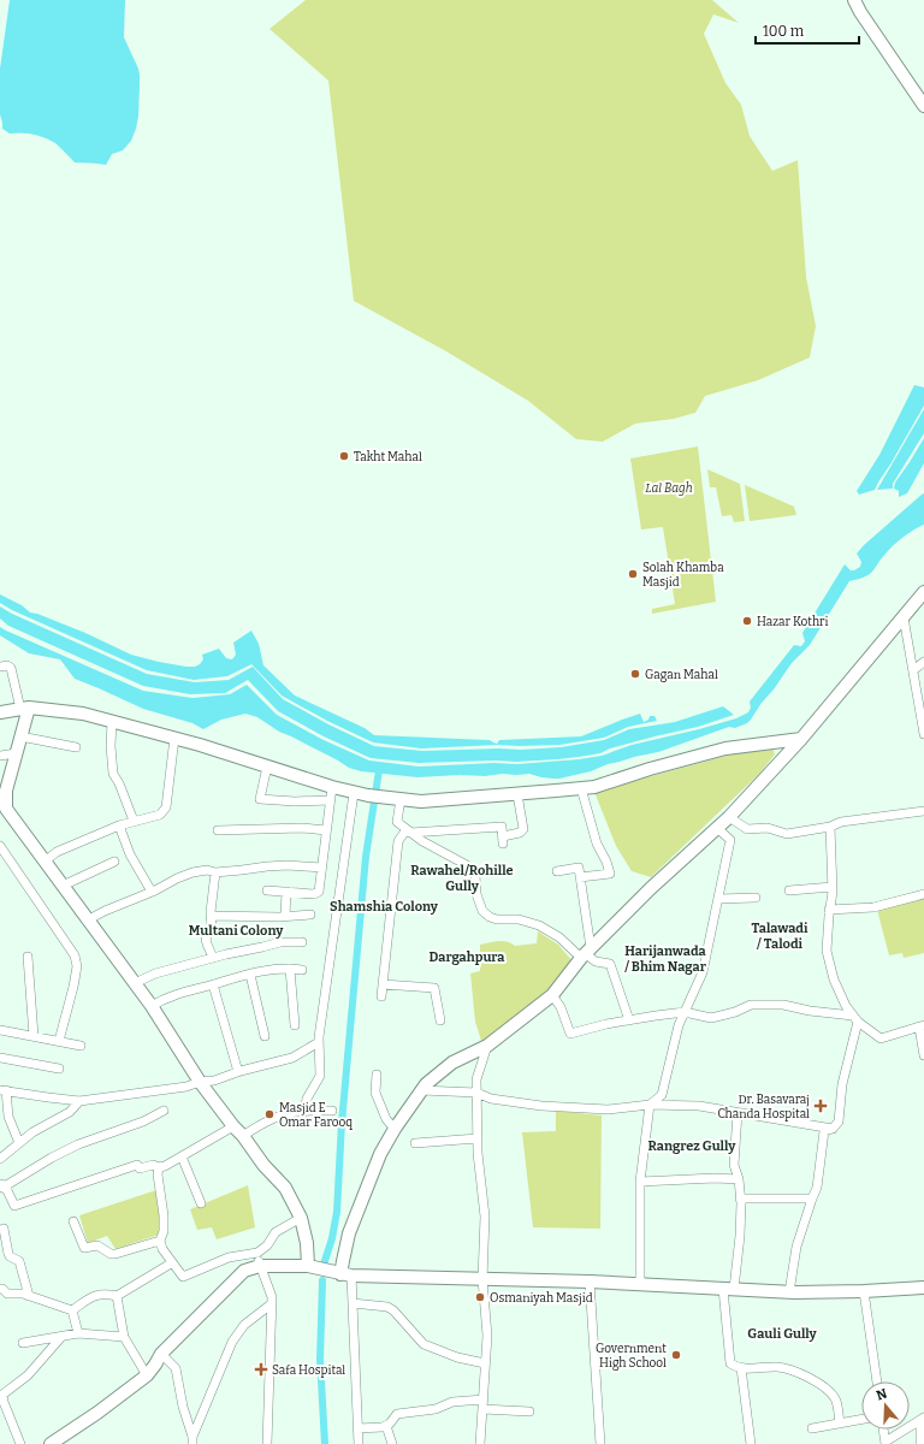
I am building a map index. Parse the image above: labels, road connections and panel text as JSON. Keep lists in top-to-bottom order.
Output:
{
  "districts": [
    "Rawahel/Rohille Gully",
    "Shamshia Colony",
    "Talawadi / Talodi",
    "Multani Colony",
    "Harijanwada / Bhim Nagar",
    "Dargahpura",
    "Rangrez Gully",
    "Gauli Gully"
  ],
  "parks": ["Lal Bagh"],
  "places": {
    "other": [
      "Takht Mahal",
      "Solah Khamba Masjid",
      "Hazar Kothri",
      "Gagan Mahal",
      "Masjid E Omar Farooq",
      "Osmaniyah Masjid",
      "Government High School"
    ],
    "health": ["Dr. Basavaraj Chanda Hospital", "Safa Hospital"]
  },
  "scale_bar": "100 m",
  "north": "top"
}
